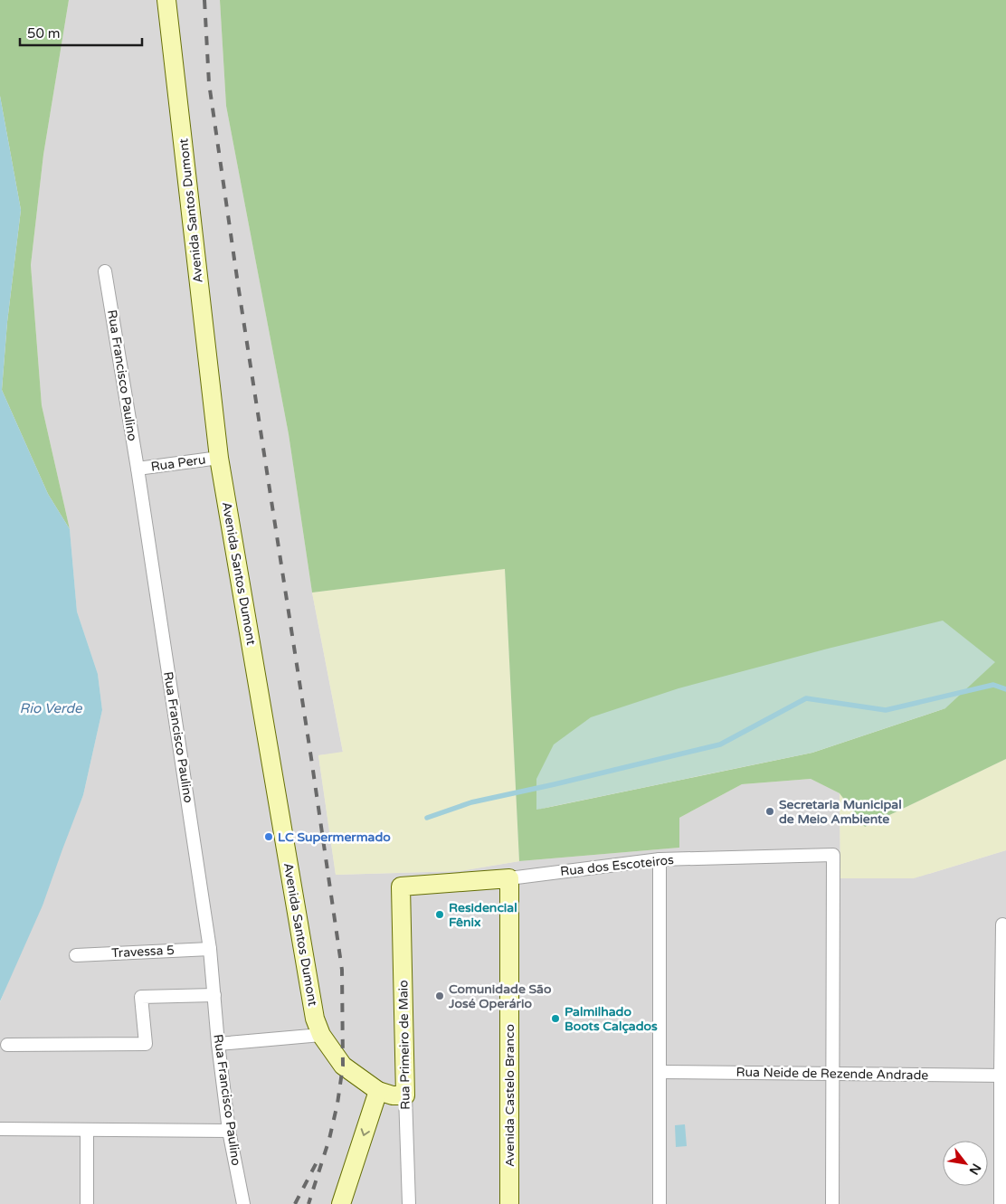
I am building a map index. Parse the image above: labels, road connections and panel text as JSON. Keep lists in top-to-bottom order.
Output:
{
  "streets": {
    "street": [
      "Avenida Santos Dumont",
      "Rua Francisco Paulino",
      "Rua Peru",
      "Rua dos Escoteiros",
      "Travessa 5",
      "Rua Primeiro de Maio",
      "Rua Neide de Rezende Andrade",
      "Avenida Castelo Branco"
    ]
  },
  "crossings": [
    ["Avenida Santos Dumont", "Rua Peru"],
    ["Avenida Santos Dumont", "Rua Primeiro de Maio"],
    ["Rua Francisco Paulino", "Rua Peru"],
    ["Rua Francisco Paulino", "Travessa 5"],
    ["Rua dos Escoteiros", "Rua Primeiro de Maio"],
    ["Rua dos Escoteiros", "Rua Neide de Rezende Andrade"],
    ["Rua dos Escoteiros", "Avenida Castelo Branco"]
  ],
  "water": ["Rio Verde"],
  "places": [
    "Secretaria Municipal de Meio Ambiente",
    "LC Supermermado",
    "Residencial Fênix",
    "Comunidade São José Operário",
    "Palmilhado Boots Calçados"
  ],
  "scale_bar": "50 m",
  "north": "bottom right"
}
